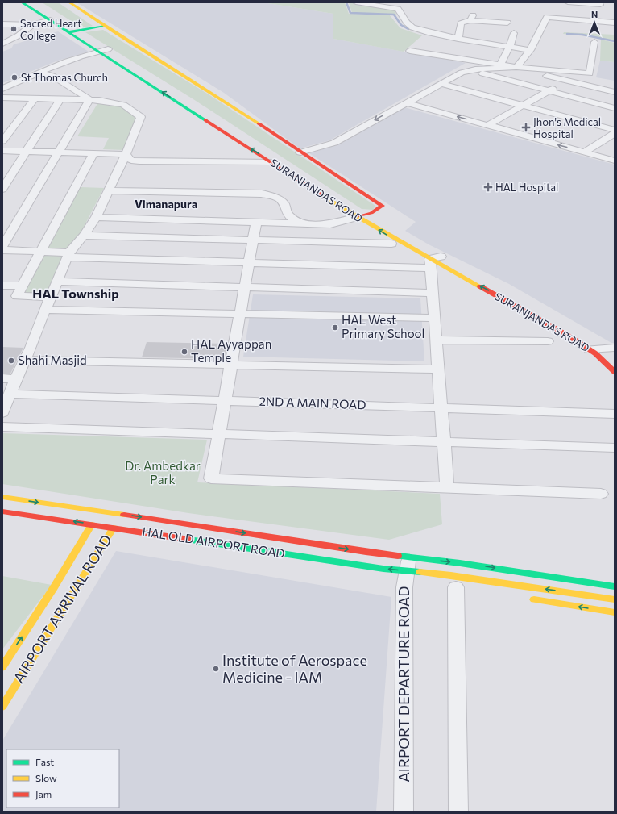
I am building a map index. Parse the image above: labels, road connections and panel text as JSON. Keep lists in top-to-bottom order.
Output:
{
  "streets": {
    "main road": ["SURANJANDAS ROAD", "HAL OLD AIRPORT ROAD", "AIRPORT ARRIVAL ROAD"],
    "street": ["2ND A MAIN ROAD", "AIRPORT DEPARTURE ROAD"]
  },
  "crossings": [
    ["HAL OLD AIRPORT ROAD", "AIRPORT ARRIVAL ROAD"],
    ["HAL OLD AIRPORT ROAD", "AIRPORT DEPARTURE ROAD"]
  ],
  "districts": ["Vimanapura", "HAL Township"],
  "parks": ["Dr. Ambedkar Park"],
  "places": {
    "other": [
      "Sacred Heart College",
      "St Thomas Church",
      "HAL West Primary School",
      "HAL Ayyappan Temple",
      "Shahi Masjid",
      "Institute of Aerospace Medicine - IAM"
    ],
    "health": ["Jhon's Medical Hospital", "HAL Hospital"]
  },
  "legend": ["Fast", "Slow", "Jam"],
  "north": "top"
}
